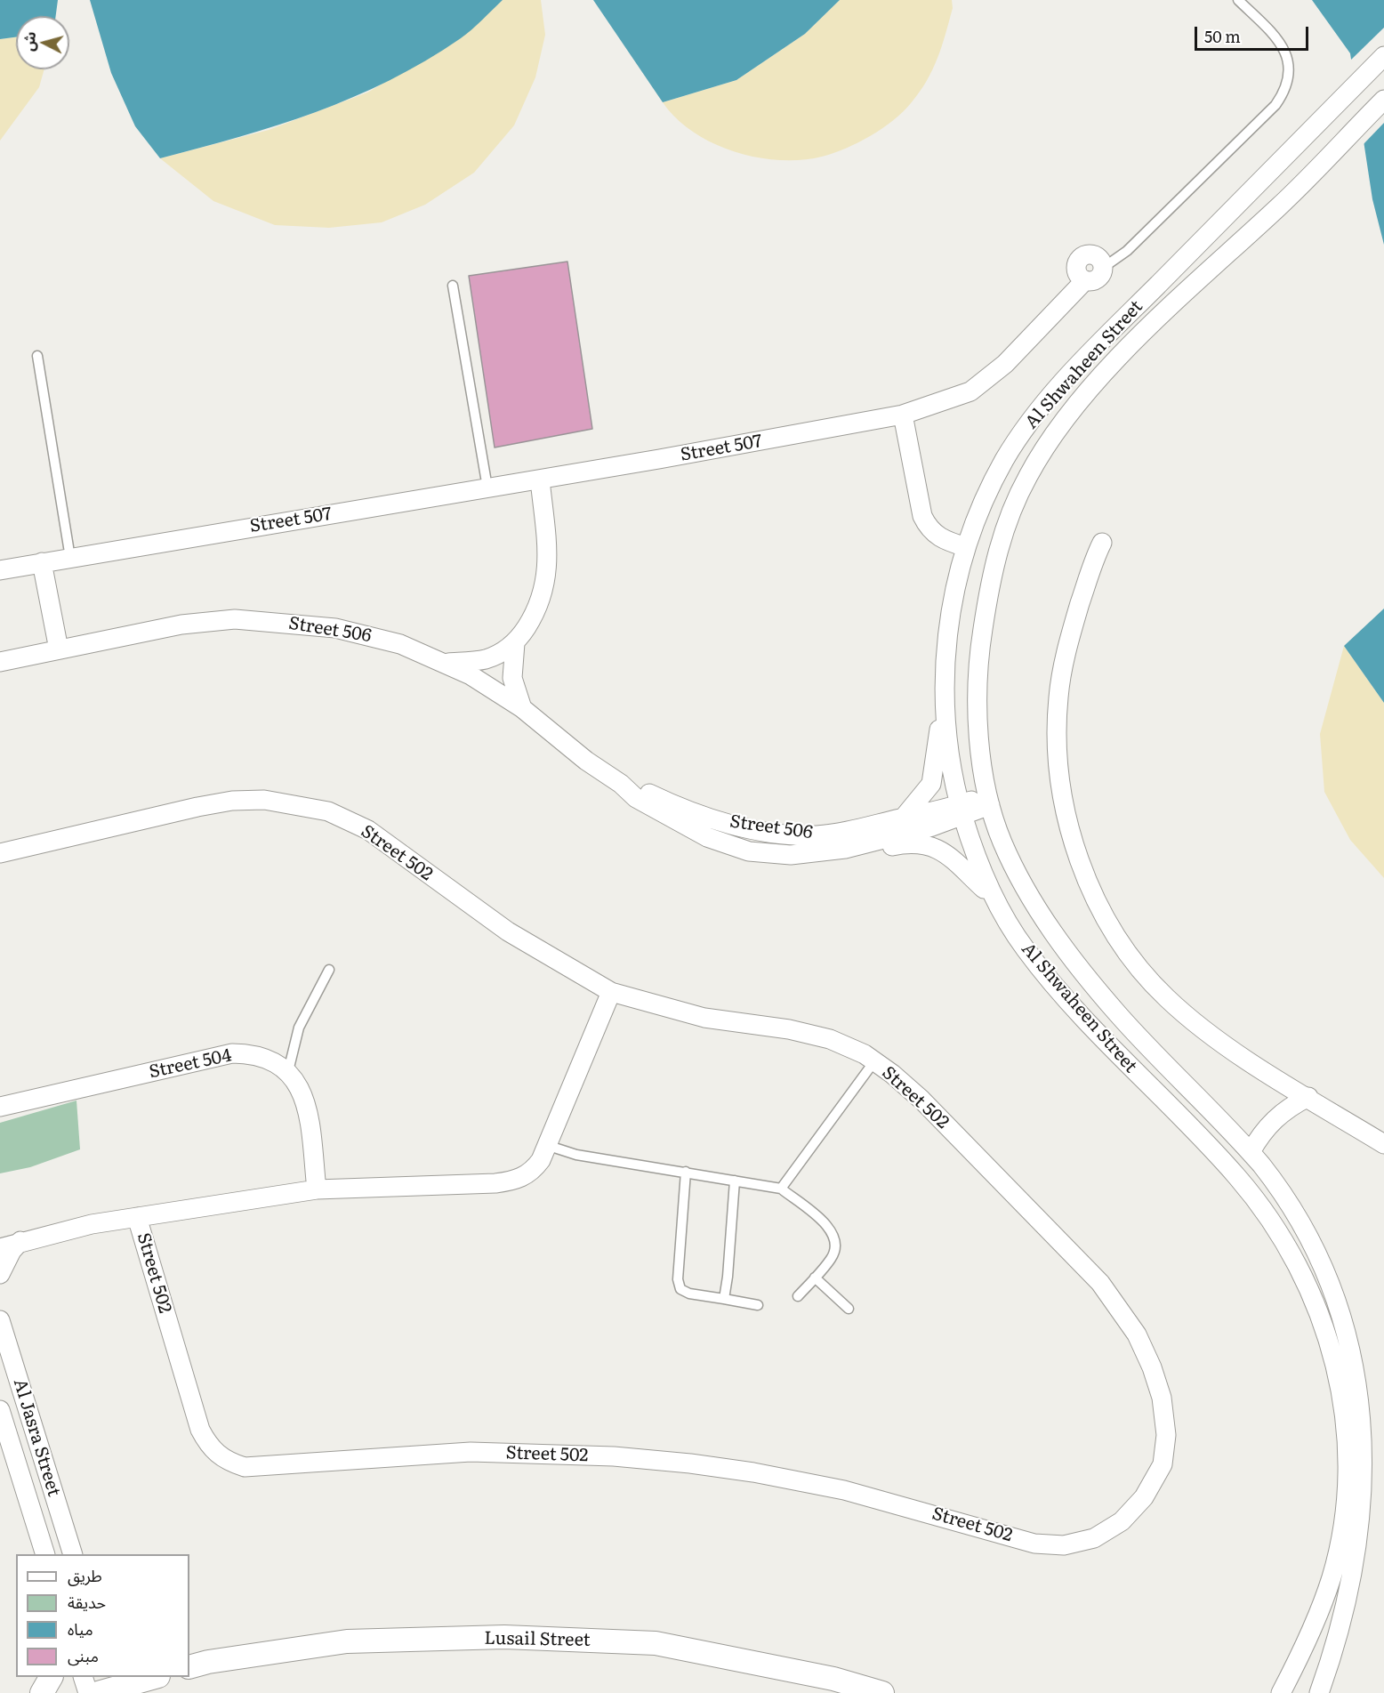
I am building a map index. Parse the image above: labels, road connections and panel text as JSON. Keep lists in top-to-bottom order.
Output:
{
  "streets": {
    "street": [
      "Al Shwaheen Street",
      "Street 507",
      "Street 506",
      "Street 502",
      "Street 504",
      "Al Jasra Street",
      "Lusail Street"
    ]
  },
  "crossings": [
    ["Al Shwaheen Street", "Street 506"],
    ["Street 502", "Street 504"]
  ],
  "legend": [
    "طريق",
    "حديقة",
    "مياه",
    "مبنى"
  ],
  "scale_bar": "50 m",
  "north": "left"
}
